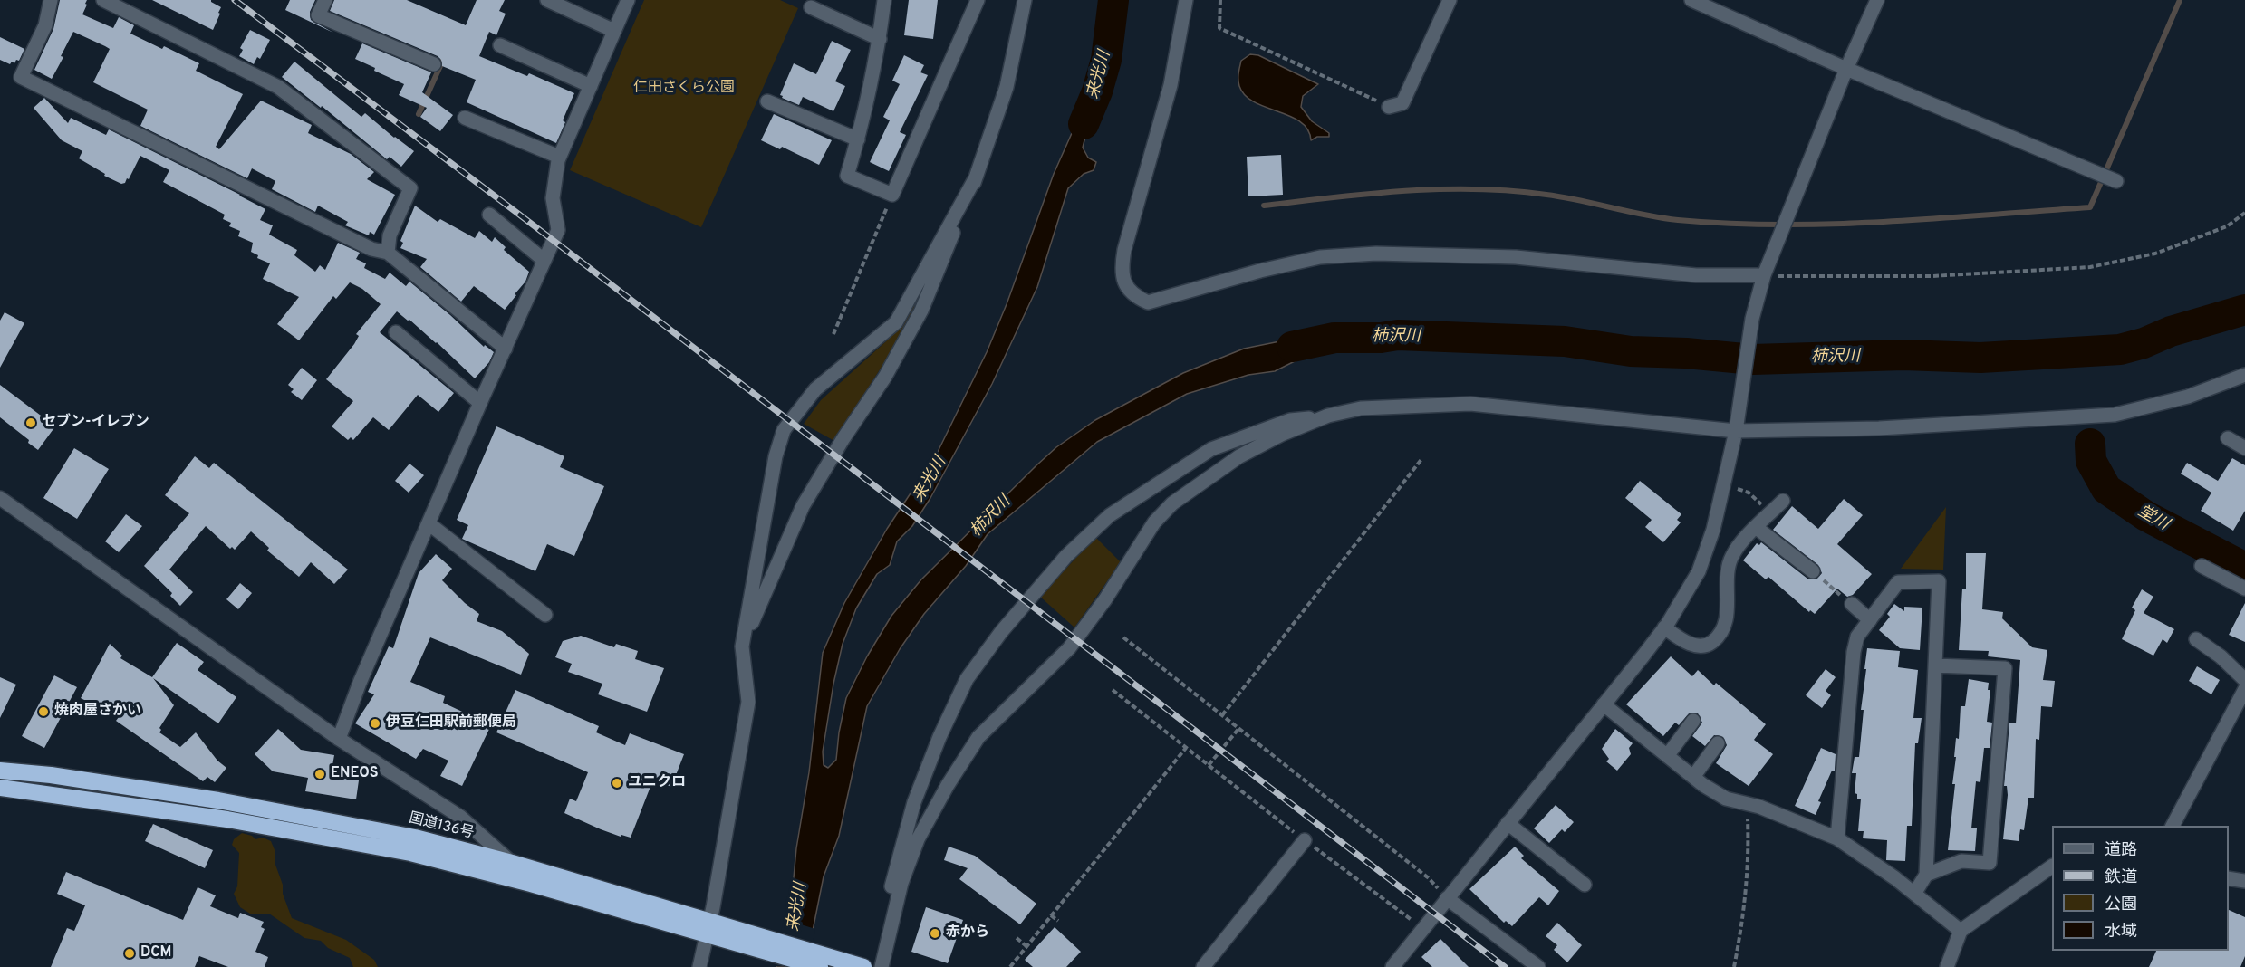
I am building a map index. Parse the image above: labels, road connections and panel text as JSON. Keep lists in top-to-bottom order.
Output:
{
  "streets": {
    "highway": ["国道136号"]
  },
  "water": ["来光川", "柿沢川", "堂川"],
  "parks": ["仁田さくら公園"],
  "places": [
    "セブン-イレブン",
    "焼肉屋さかい",
    "伊豆仁田駅前郵便局",
    "ENEOS",
    "ユニクロ",
    "赤から",
    "DCM"
  ],
  "legend": [
    "道路",
    "鉄道",
    "公園",
    "水域"
  ]
}
